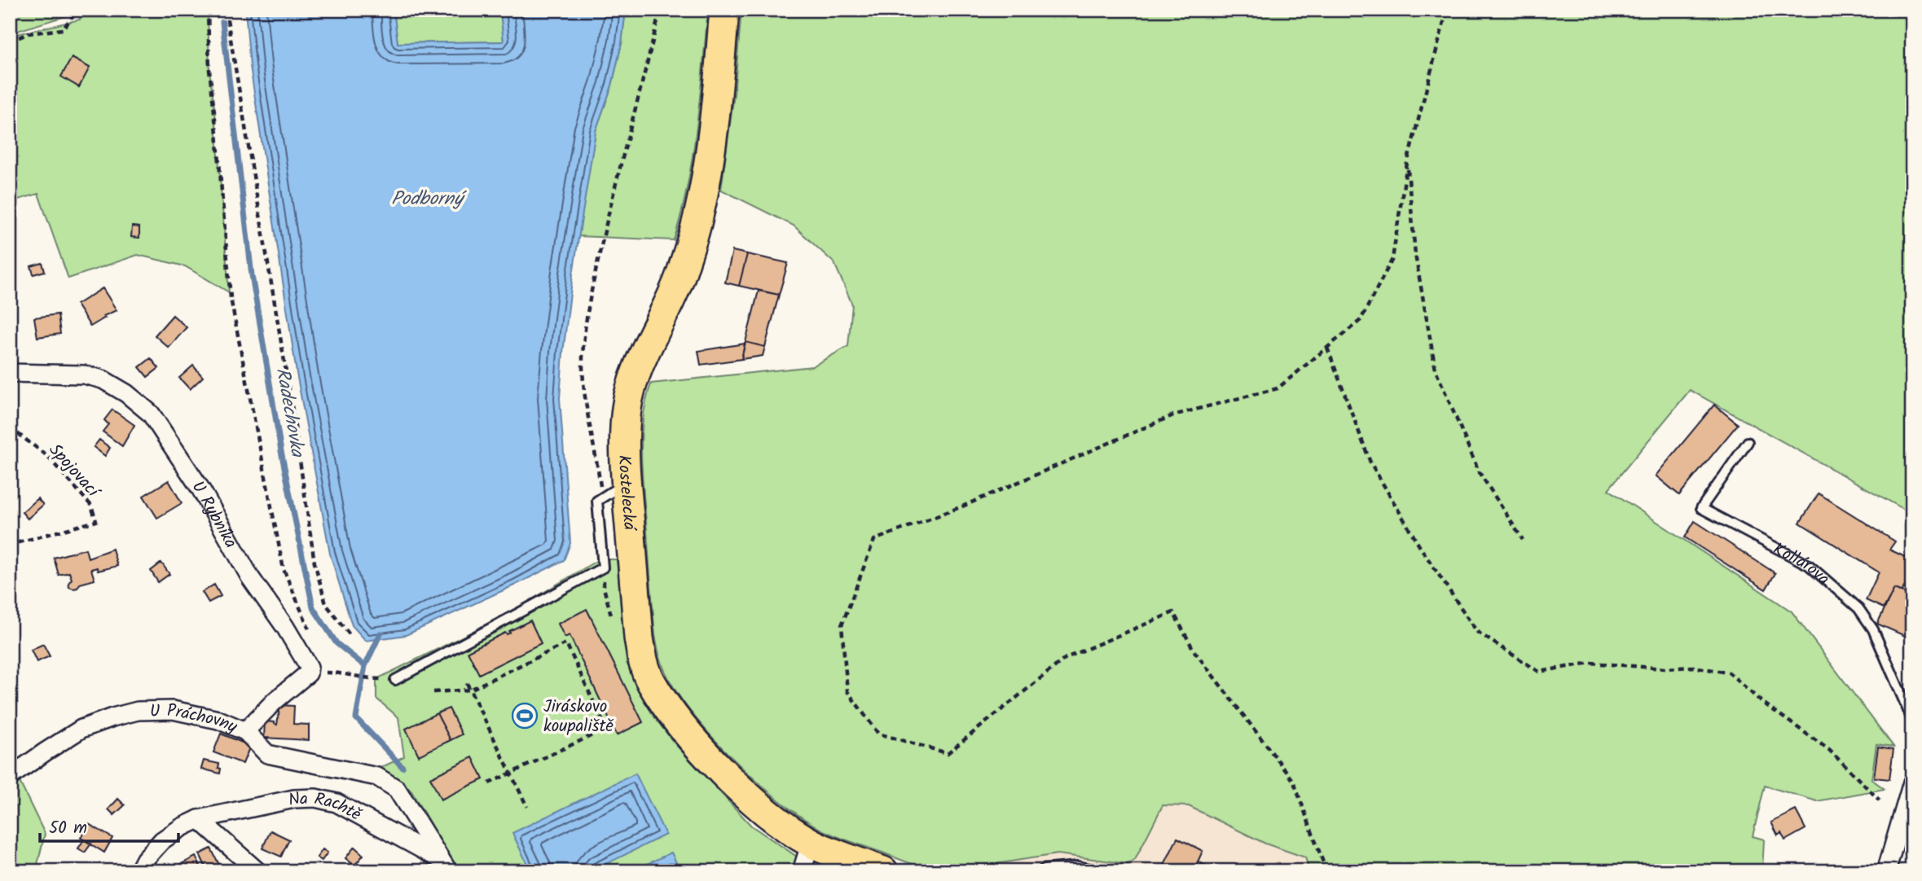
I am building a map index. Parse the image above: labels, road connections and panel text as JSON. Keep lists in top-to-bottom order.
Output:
{
  "streets": {
    "main road": ["Kostelecká"],
    "street": ["U Rybníka", "U Práchovny", "Na Rachtě"],
    "lane": ["Kollárova"],
    "path": ["Spojovací"]
  },
  "crossings": [
    ["U Práchovny", "Na Rachtě"]
  ],
  "water": ["Podborný", "Radechovka"],
  "places": {
    "sports": ["Jiráskovo koupaliště"]
  },
  "scale_bar": "50 m"
}
